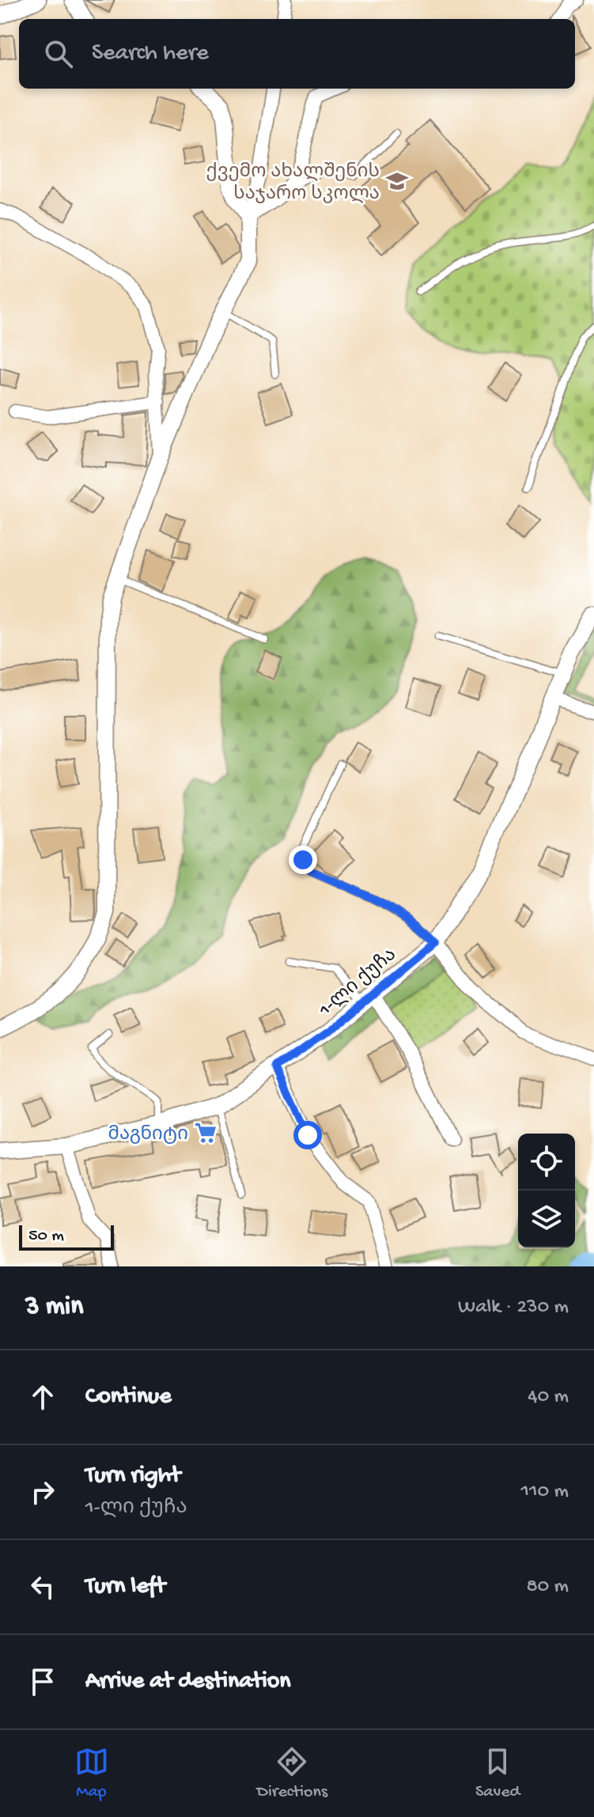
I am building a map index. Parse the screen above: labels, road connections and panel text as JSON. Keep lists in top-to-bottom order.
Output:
{
  "streets": {
    "street": ["1-ლი ქუჩა"]
  },
  "places": {
    "school or university": ["ქვემო ახალშენის საჯარო სკოლა"],
    "supermarket": ["მაგნიტი"]
  },
  "scale_bar": "50 m",
  "page": {
    "search": "Search here",
    "scale": "50 m",
    "heading": ["3 min", "Walk · 230 m"],
    "list": [
      ["Continue", "40 m"],
      ["Turn right", "1-ლი ქუჩა", "110 m"],
      ["Turn left", "80 m"],
      "Arrive at destination"
    ],
    "nav": ["Map", "Directions", "Saved"]
  }
}
